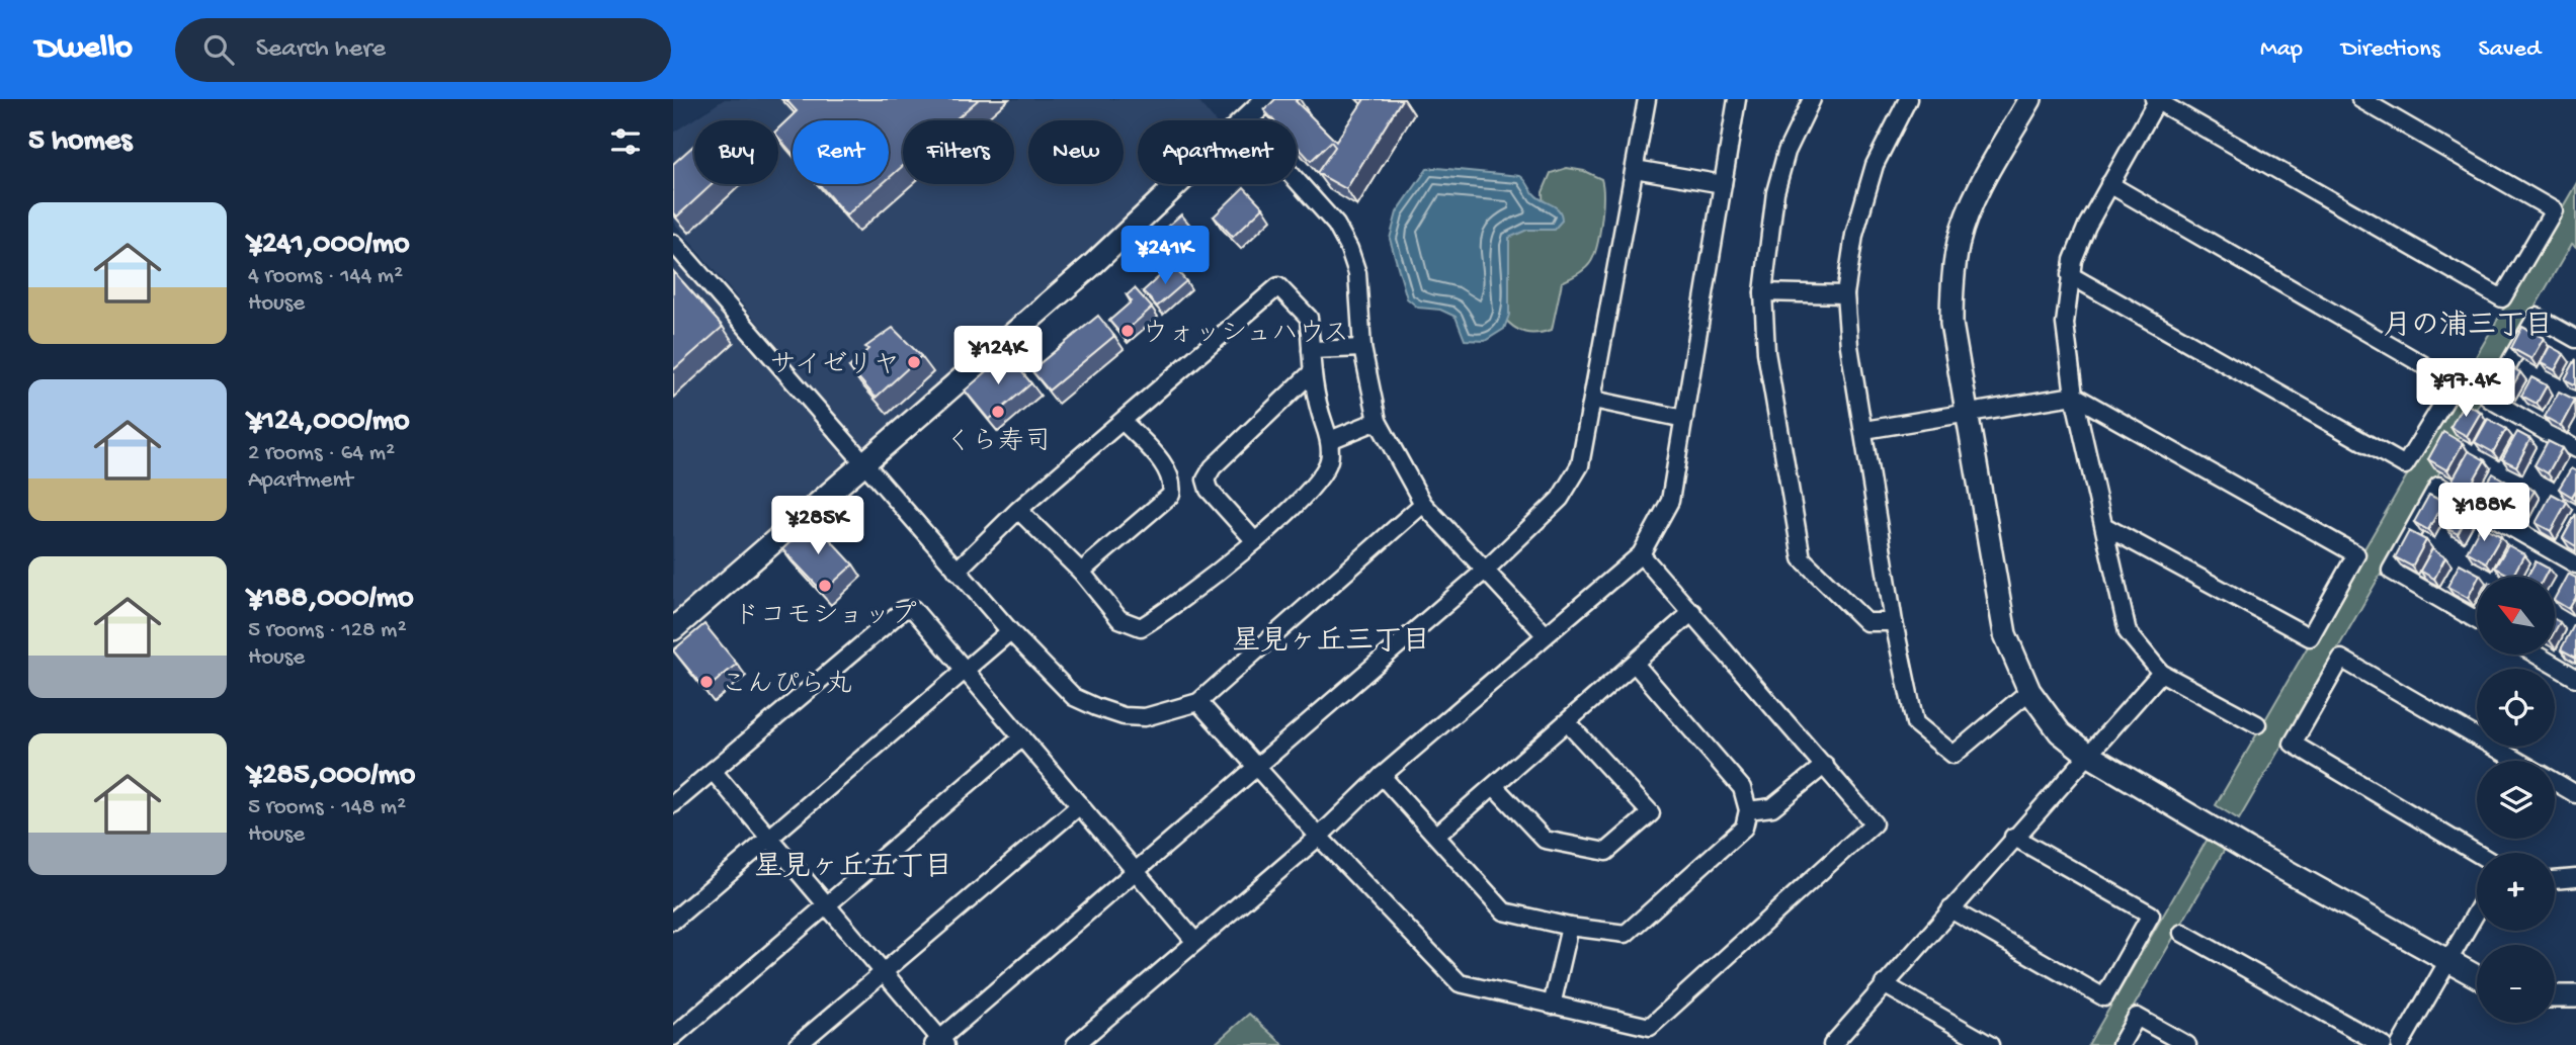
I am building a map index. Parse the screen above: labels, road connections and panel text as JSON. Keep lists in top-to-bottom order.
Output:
{
  "districts": ["月の浦三丁目", "星見ヶ丘三丁目", "星見ヶ丘五丁目"],
  "places": [
    "ウォッシュハウス",
    "サイゼリヤ",
    "くら寿司",
    "ドコモショップ",
    "こんぴら丸"
  ],
  "north": "top left",
  "page": {
    "header": "Dwello",
    "search": "Search here",
    "nav": ["Map", "Directions", "Saved"],
    "heading": "5 homes",
    "chip": [
      "Buy",
      "Rent",
      "Filters",
      "New",
      "Apartment"
    ],
    "list": [
      {
        "name": "¥241,000/mo",
        "note": "4 rooms · 144 m² · House"
      },
      {
        "name": "¥124,000/mo",
        "note": "2 rooms · 64 m² · Apartment"
      },
      {
        "name": "¥188,000/mo",
        "note": "5 rooms · 128 m² · House"
      },
      {
        "name": "¥285,000/mo",
        "note": "5 rooms · 148 m² · House"
      }
    ],
    "price": [
      "¥241K",
      "¥124K",
      "¥97.4K",
      "¥188K",
      "¥285K"
    ],
    "map_buttons": ["+", "−"]
  }
}
